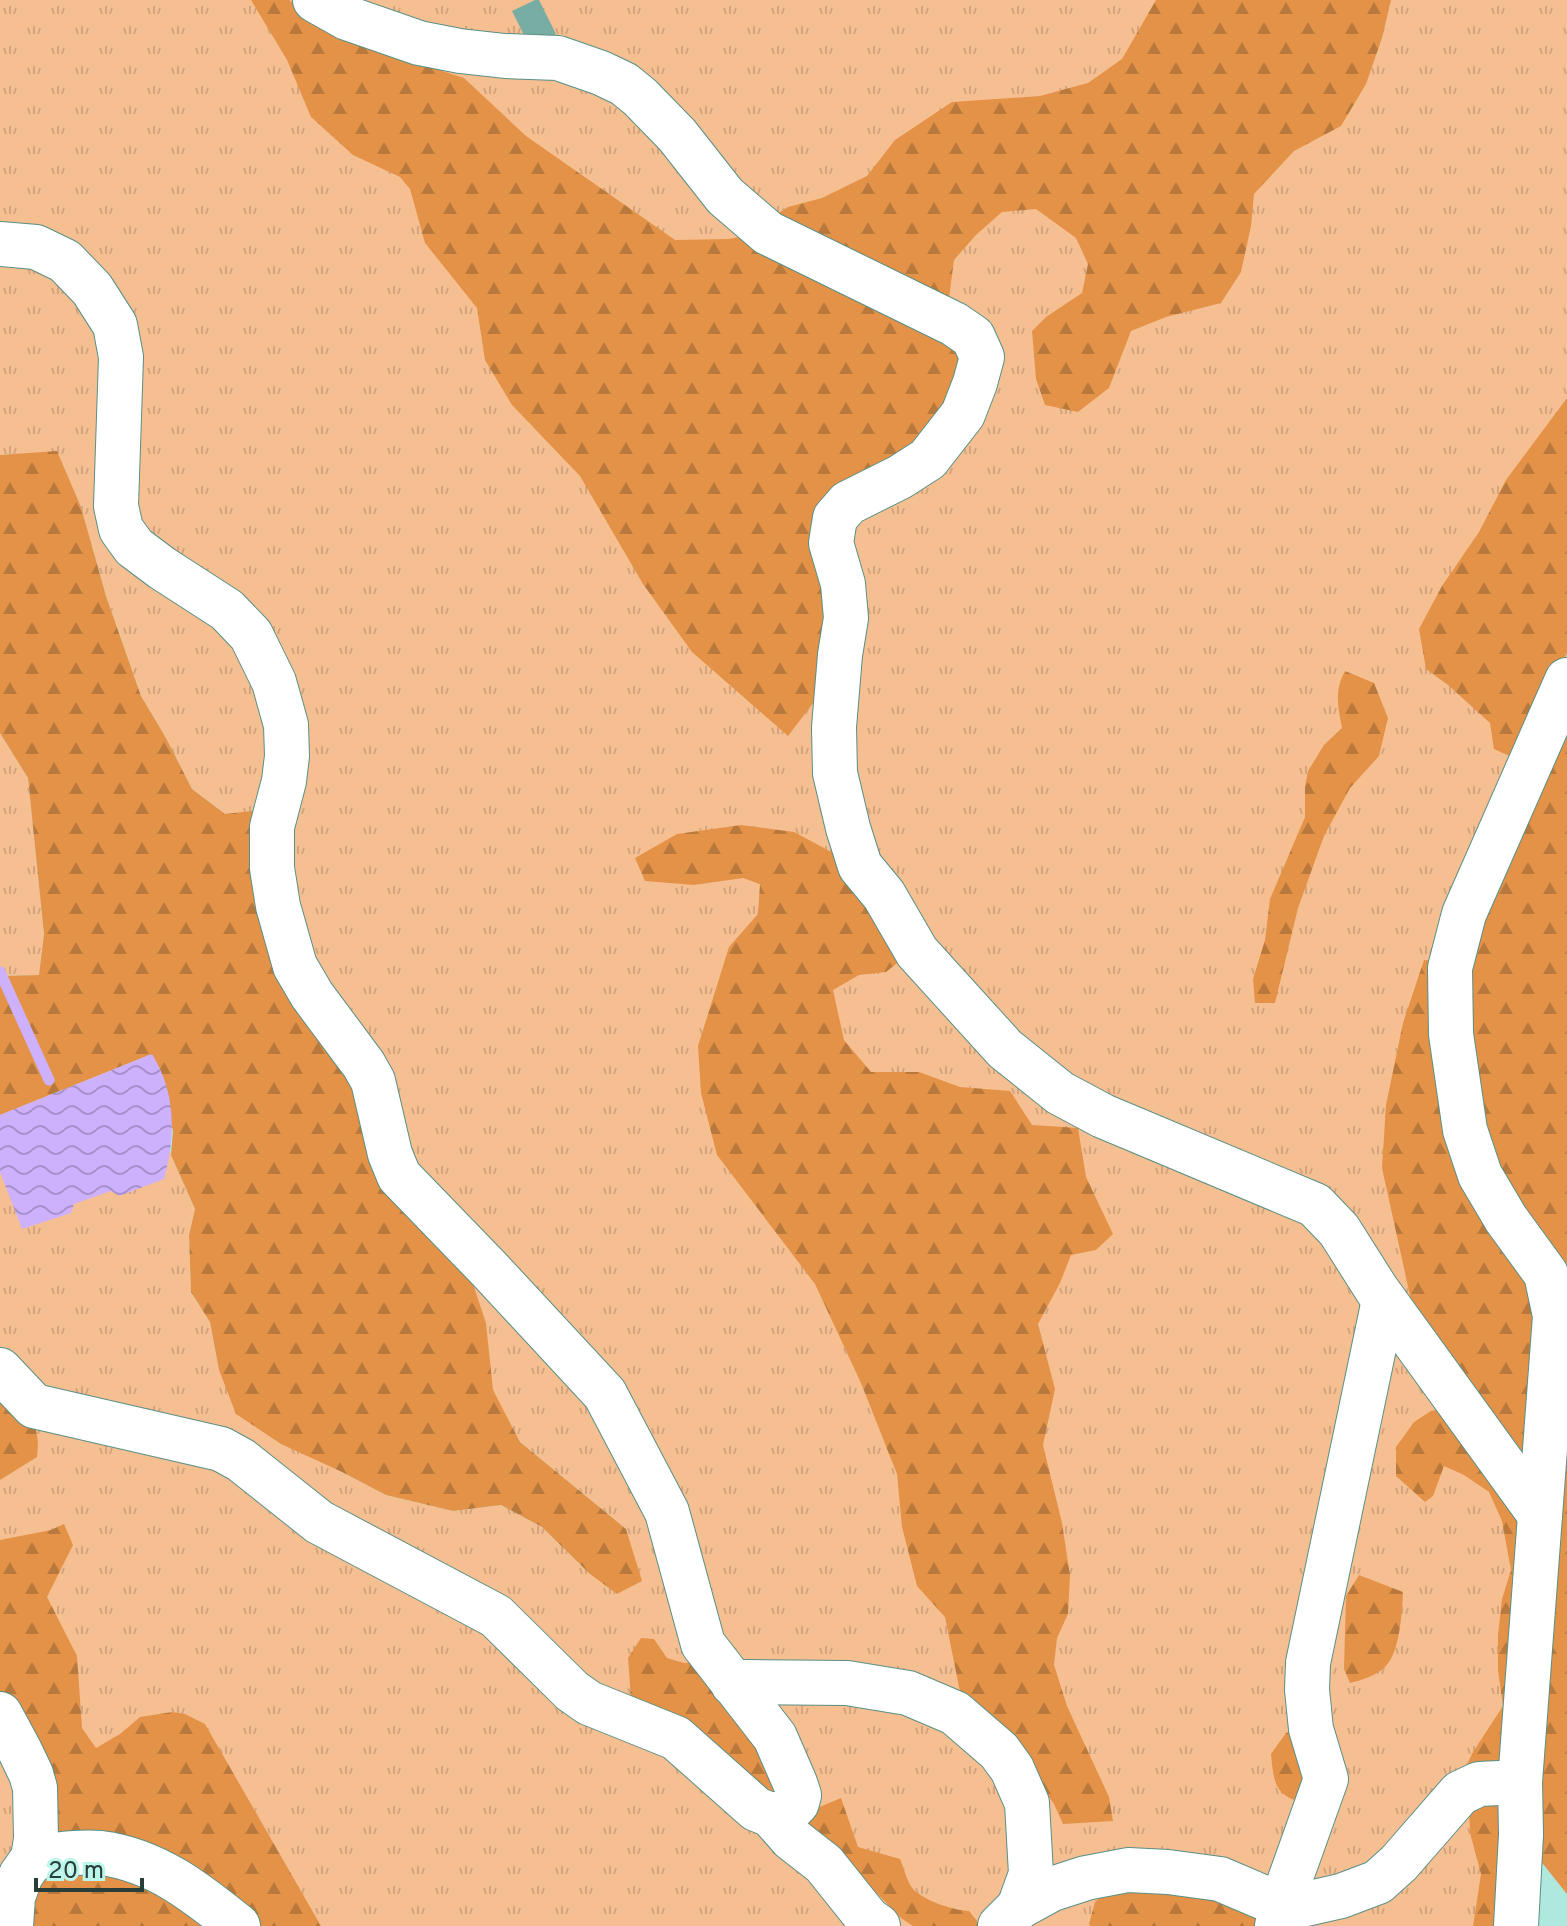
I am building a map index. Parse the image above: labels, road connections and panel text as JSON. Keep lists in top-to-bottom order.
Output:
{
  "scale_bar": "20 m"
}
